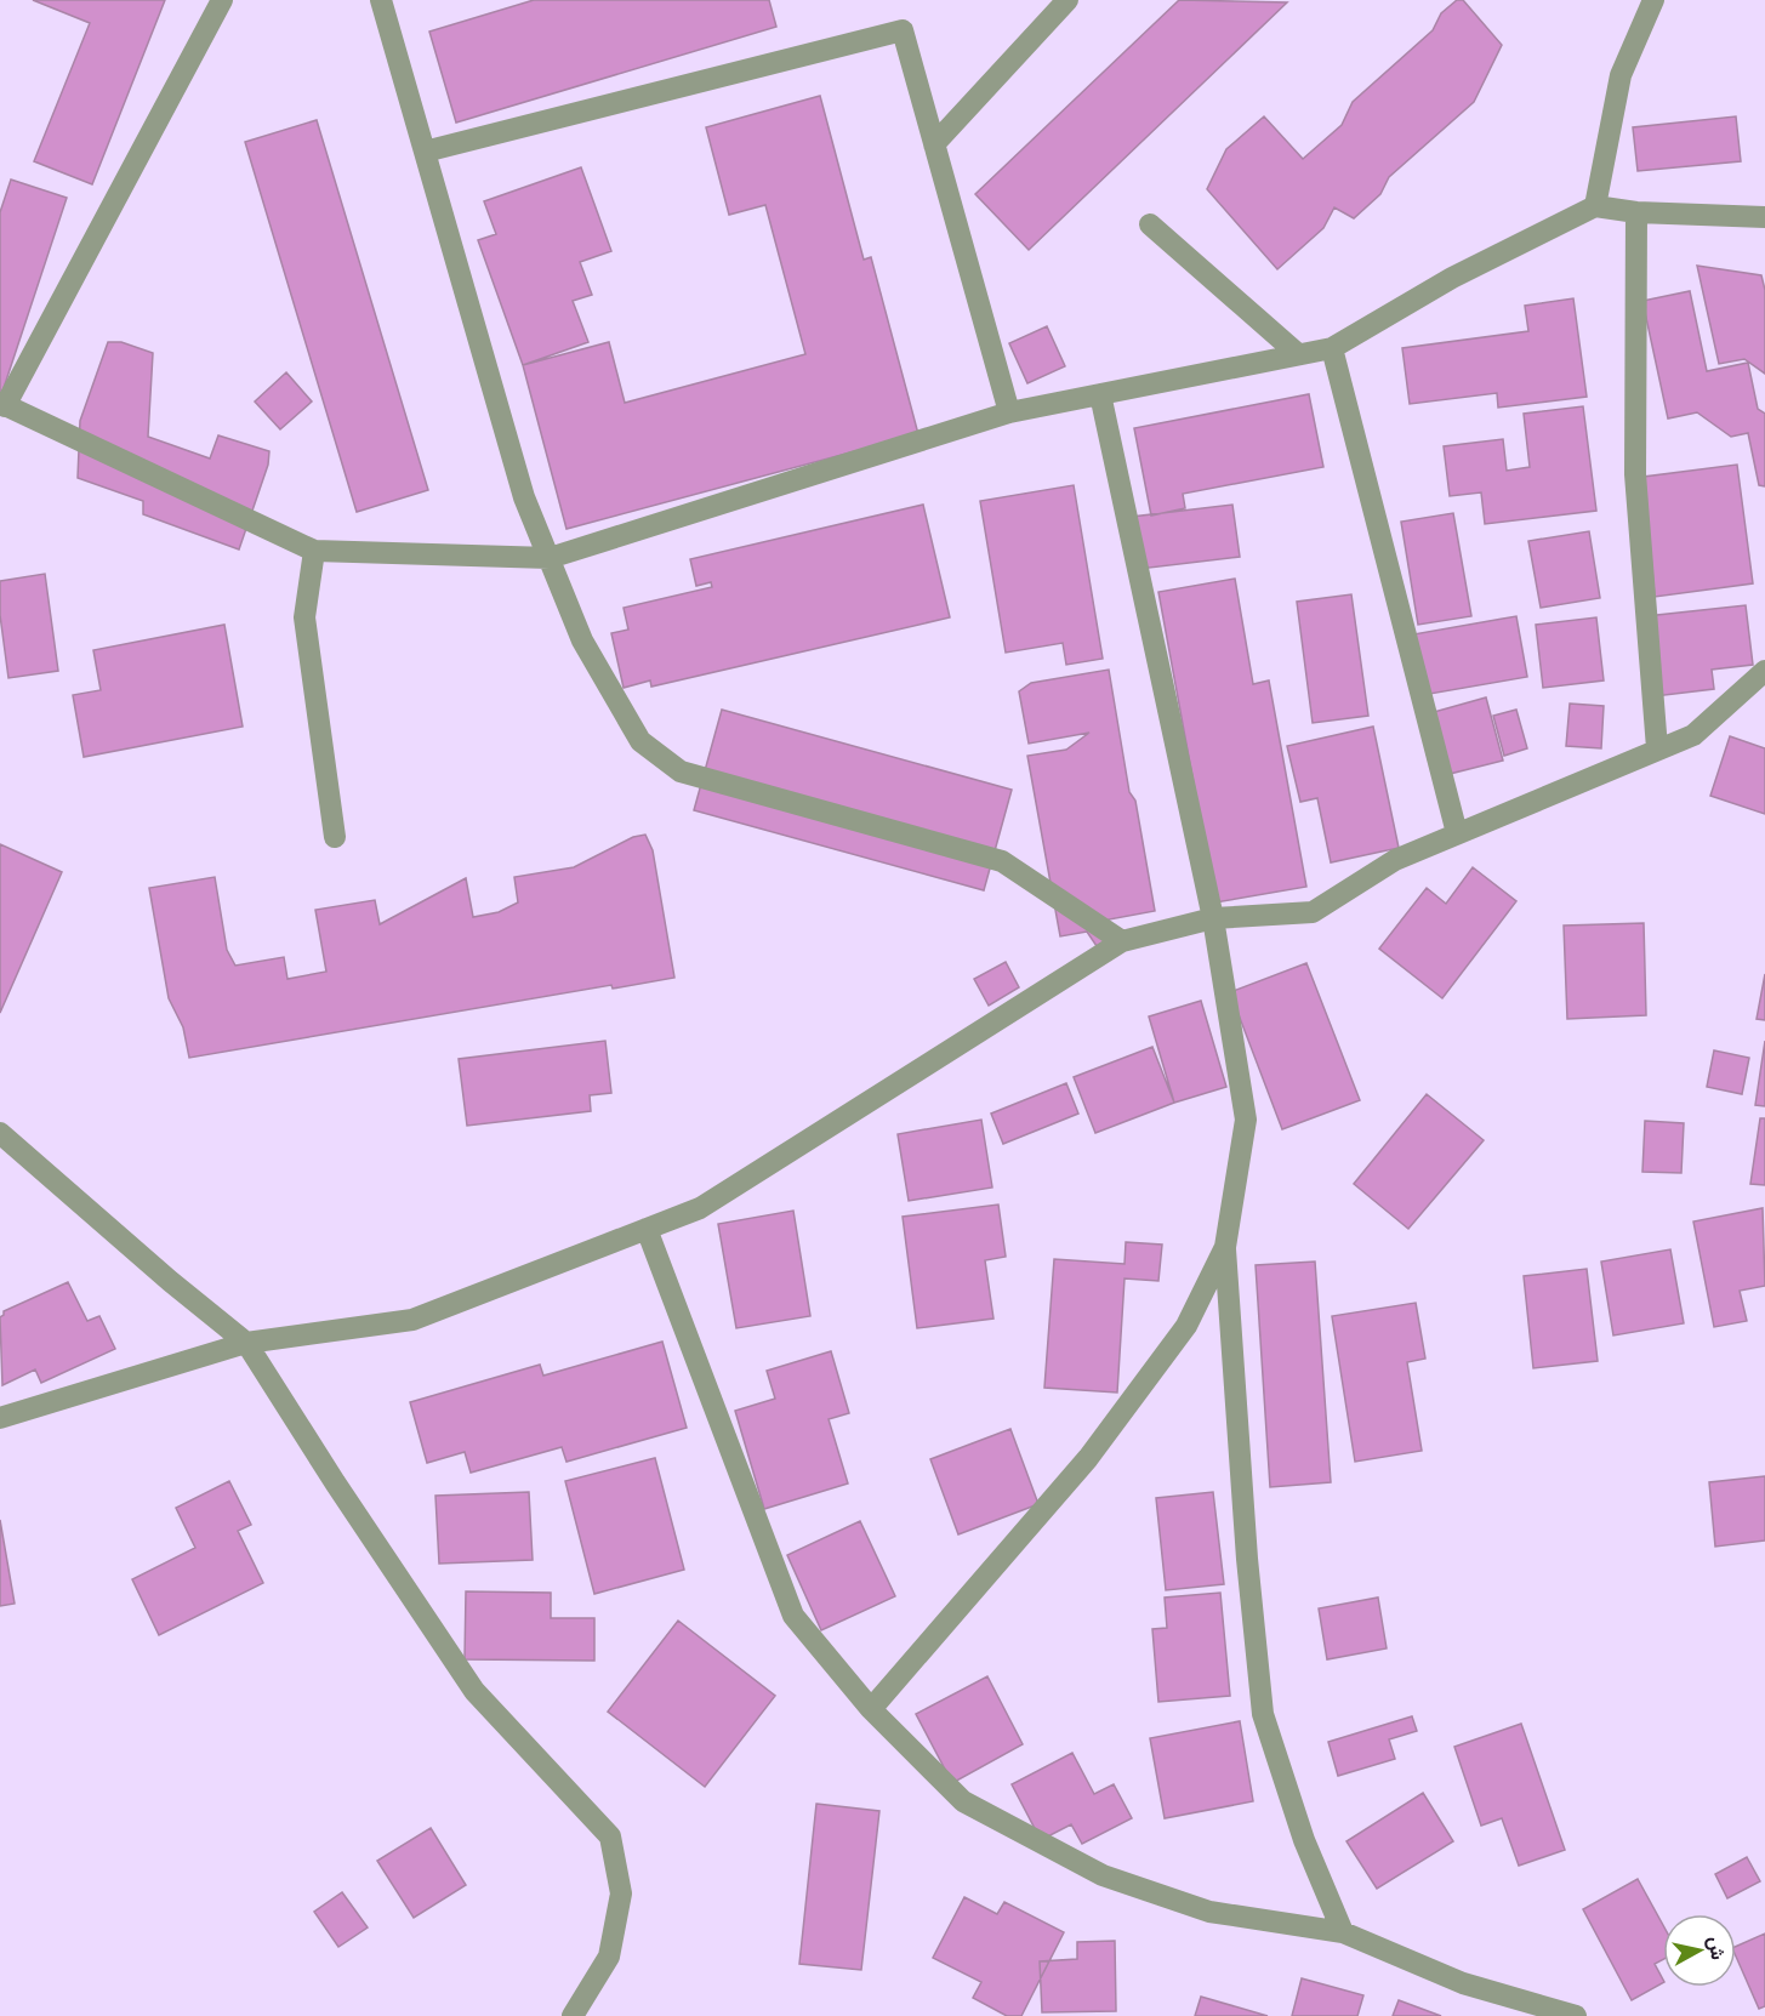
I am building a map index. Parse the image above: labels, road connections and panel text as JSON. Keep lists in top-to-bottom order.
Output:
{
  "north": "right"
}
